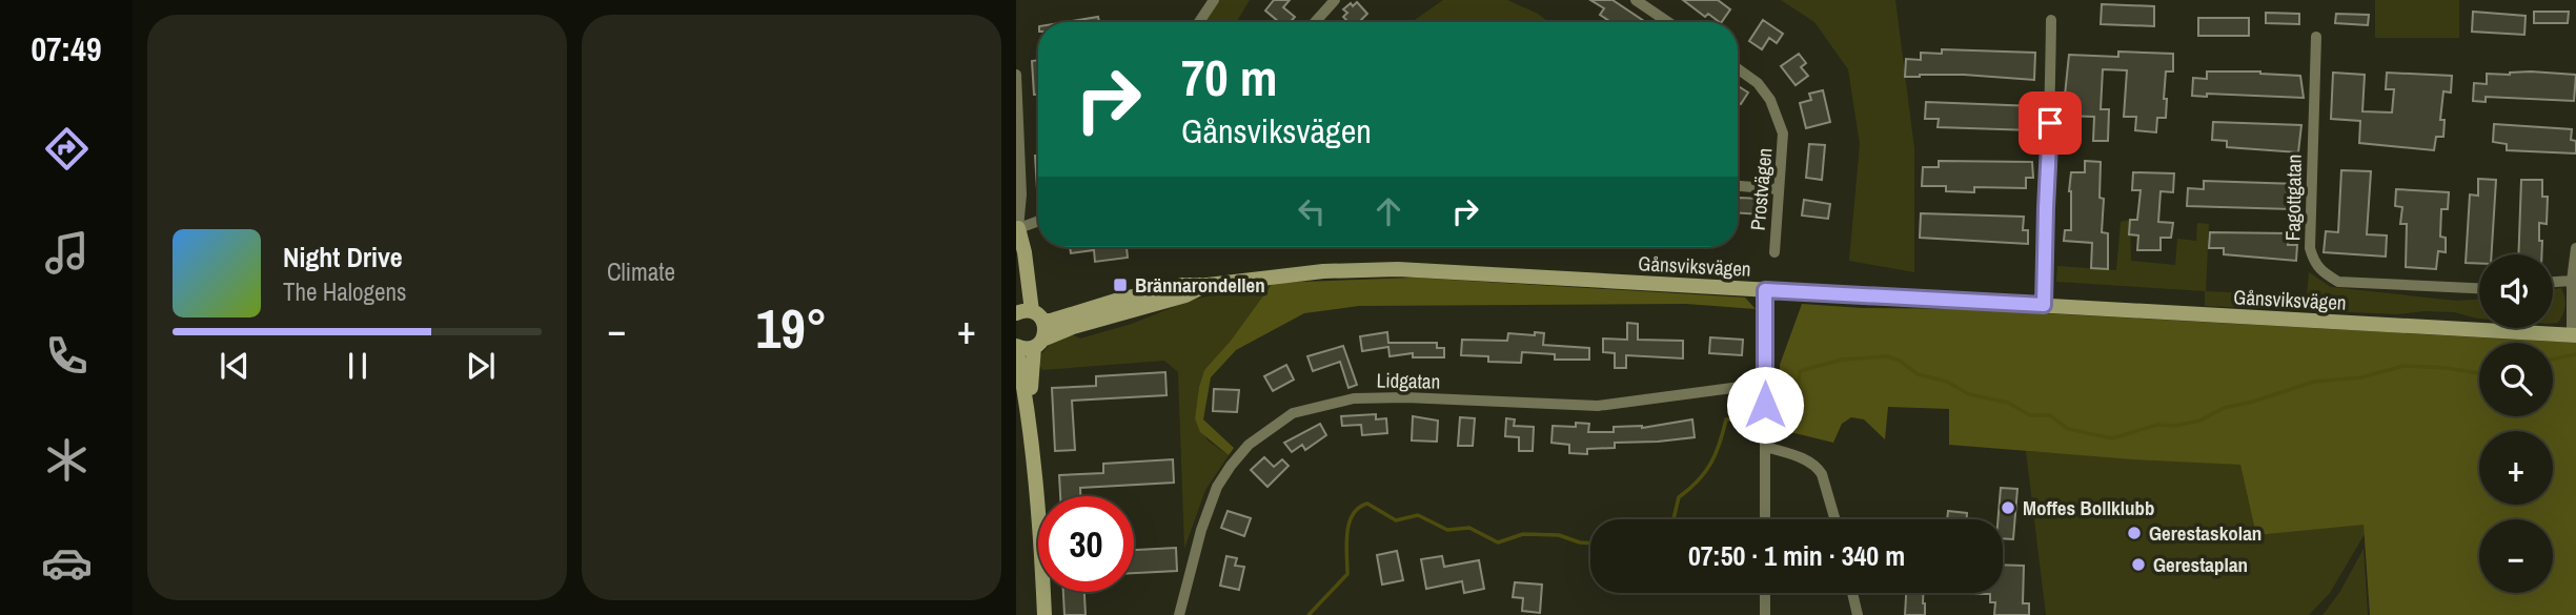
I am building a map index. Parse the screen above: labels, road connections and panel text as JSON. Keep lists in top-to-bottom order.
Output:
{
  "streets": {
    "main road": ["Gånsviksvägen"],
    "street": ["Prostvägen", "Fagottgatan", "Lidgatan"]
  },
  "places": {
    "transit": ["Brännarondellen"],
    "other": ["Moffes Bollklubb", "Gerestaskolan", "Gerestaplan"]
  },
  "page": {
    "tabs": "07:49",
    "tile": "Climate",
    "turn": ["70 m", "Gånsviksvägen"],
    "song": ["Night Drive", "The Halogens"],
    "map_buttons": ["+", "−"],
    "heat": ["−", "19°", "+"],
    "limit": "30",
    "trip": "07:50 · 1 min · 340 m"
  }
}
